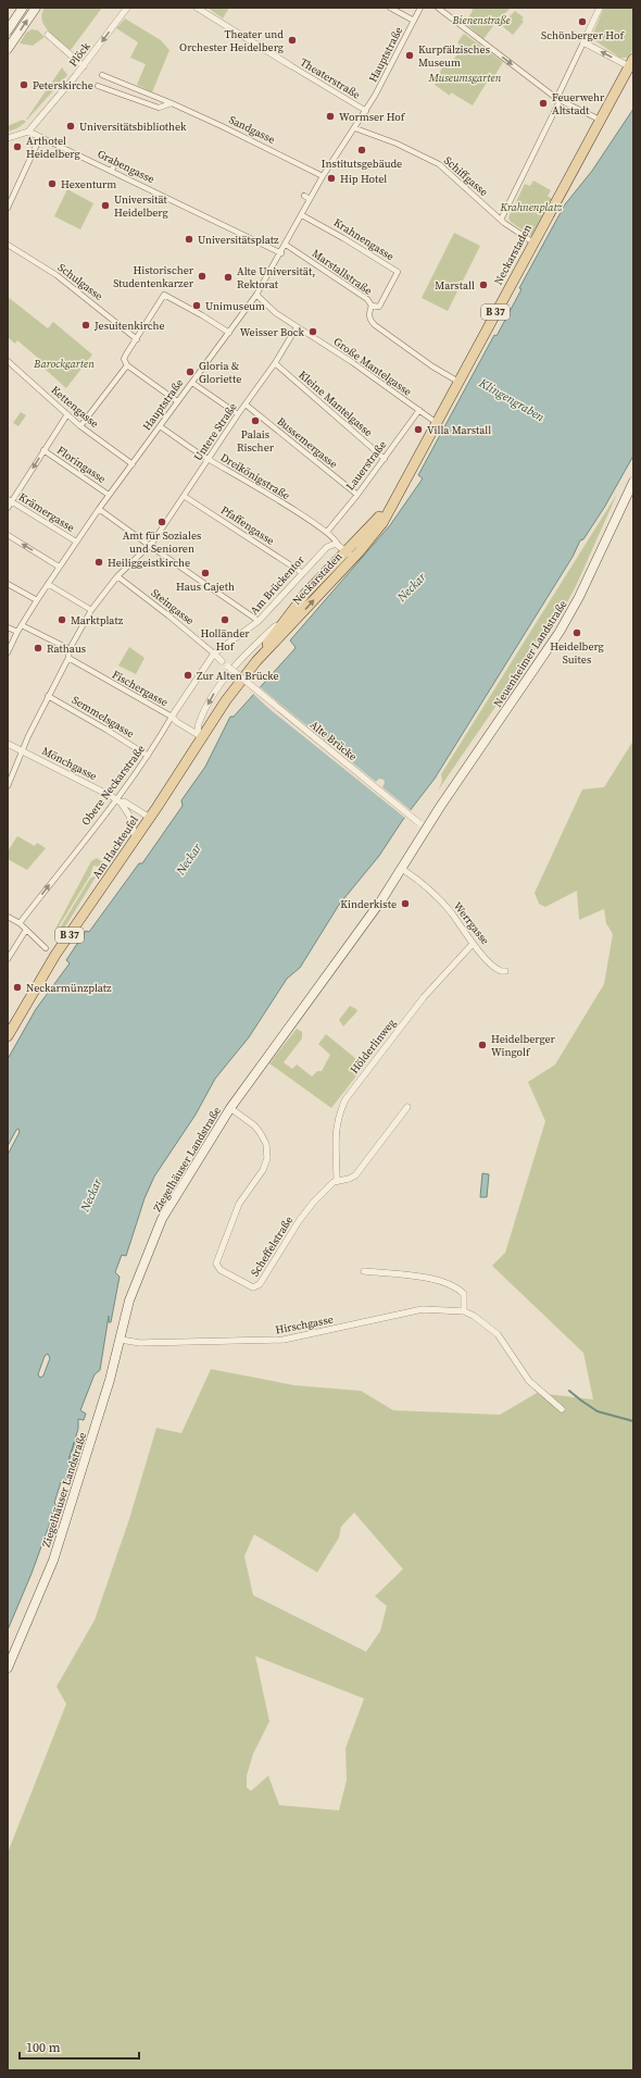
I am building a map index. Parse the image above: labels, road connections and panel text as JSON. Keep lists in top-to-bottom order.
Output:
{
  "streets": {
    "main road": [
      "Neckarstaden",
      "B 37",
      "Neuenheimer Landstraße",
      "Am Hackteufel",
      "Ziegelhäuser Landstraße"
    ],
    "street": [
      "Plöck",
      "Hauptstraße",
      "Theaterstraße",
      "Sandgasse",
      "Grabengasse",
      "Schiffgasse",
      "Krahnengasse",
      "Marstallstraße",
      "Schulgasse",
      "Große Mantelgasse",
      "Kleine Mantelgasse",
      "Kettengasse",
      "Untere Straße",
      "Bussemergasse",
      "Floringasse",
      "Lauerstraße",
      "Dreikönigstraße",
      "Krämergasse",
      "Pfaffengasse",
      "Am Brückentor",
      "Steingasse",
      "Fischergasse",
      "Semmelsgasse",
      "Alte Brücke",
      "Mönchgasse",
      "Obere Neckarstraße",
      "Werrgasse",
      "Hölderlinweg",
      "Scheffelstraße",
      "Hirschgasse"
    ]
  },
  "crossings": [
    ["Plöck", "Grabengasse"],
    ["Hauptstraße", "Theaterstraße"],
    ["Hauptstraße", "Sandgasse"],
    ["Hauptstraße", "Grabengasse"],
    ["Hauptstraße", "Schiffgasse"],
    ["Hauptstraße", "Krahnengasse"],
    ["Hauptstraße", "Marstallstraße"],
    ["Hauptstraße", "Große Mantelgasse"],
    ["Hauptstraße", "Kettengasse"],
    ["Hauptstraße", "Floringasse"],
    ["Hauptstraße", "Dreikönigstraße"],
    ["Hauptstraße", "Krämergasse"],
    ["Schiffgasse", "Neckarstaden"],
    ["Krahnengasse", "Marstallstraße"],
    ["Neckarstaden", "Marstallstraße"],
    ["Neckarstaden", "Große Mantelgasse"],
    ["Neckarstaden", "Am Hackteufel"],
    ["Große Mantelgasse", "Untere Straße"],
    ["Große Mantelgasse", "Lauerstraße"],
    ["Kleine Mantelgasse", "Untere Straße"],
    ["Kleine Mantelgasse", "Lauerstraße"],
    ["Untere Straße", "Bussemergasse"],
    ["Untere Straße", "Dreikönigstraße"],
    ["Untere Straße", "Pfaffengasse"],
    ["Untere Straße", "Steingasse"],
    ["Bussemergasse", "Lauerstraße"],
    ["Lauerstraße", "Dreikönigstraße"],
    ["Dreikönigstraße", "Am Brückentor"],
    ["Pfaffengasse", "Am Brückentor"],
    ["Am Brückentor", "Steingasse"],
    ["Am Brückentor", "Obere Neckarstraße"],
    ["Steingasse", "Obere Neckarstraße"],
    ["Neuenheimer Landstraße", "Alte Brücke"],
    ["Neuenheimer Landstraße", "Ziegelhäuser Landstraße"],
    ["Fischergasse", "Obere Neckarstraße"],
    ["Fischergasse", "Am Hackteufel"],
    ["Semmelsgasse", "Obere Neckarstraße"],
    ["Alte Brücke", "Ziegelhäuser Landstraße"],
    ["Mönchgasse", "Obere Neckarstraße"],
    ["Mönchgasse", "Am Hackteufel"],
    ["Werrgasse", "Hölderlinweg"],
    ["Werrgasse", "Ziegelhäuser Landstraße"],
    ["Hölderlinweg", "Scheffelstraße"],
    ["Ziegelhäuser Landstraße", "Scheffelstraße"],
    ["Ziegelhäuser Landstraße", "Hirschgasse"]
  ],
  "one_way": ["Plöck", "Obere Neckarstraße"],
  "water": ["Klingengraben", "Neckar"],
  "parks": [
    "Bienenstraße",
    "Museumsgarten",
    "Krahnenplatz",
    "Barockgarten"
  ],
  "places": [
    "Schönberger Hof",
    "Theater und Orchester Heidelberg",
    "Kurpfälzisches Museum",
    "Peterskirche",
    "Feuerwehr Altstadt",
    "Wormser Hof",
    "Universitätsbibliothek",
    "Arthotel Heidelberg",
    "Institutsgebäude",
    "Hip Hotel",
    "Hexenturm",
    "Universität Heidelberg",
    "Universitätsplatz",
    "Historischer Studentenkarzer",
    "Alte Universität, Rektorat",
    "Marstall",
    "Unimuseum",
    "Jesuitenkirche",
    "Weisser Bock",
    "Gloria & Gloriette",
    "Palais Rischer",
    "Villa Marstall",
    "Amt für Soziales und Senioren",
    "Heiliggeistkirche",
    "Haus Cajeth",
    "Marktplatz",
    "Holländer Hof",
    "Heidelberg Suites",
    "Rathaus",
    "Zur Alten Brücke",
    "Kinderkiste",
    "Neckarmünzplatz",
    "Heidelberger Wingolf"
  ],
  "scale_bar": "100 m"
}
